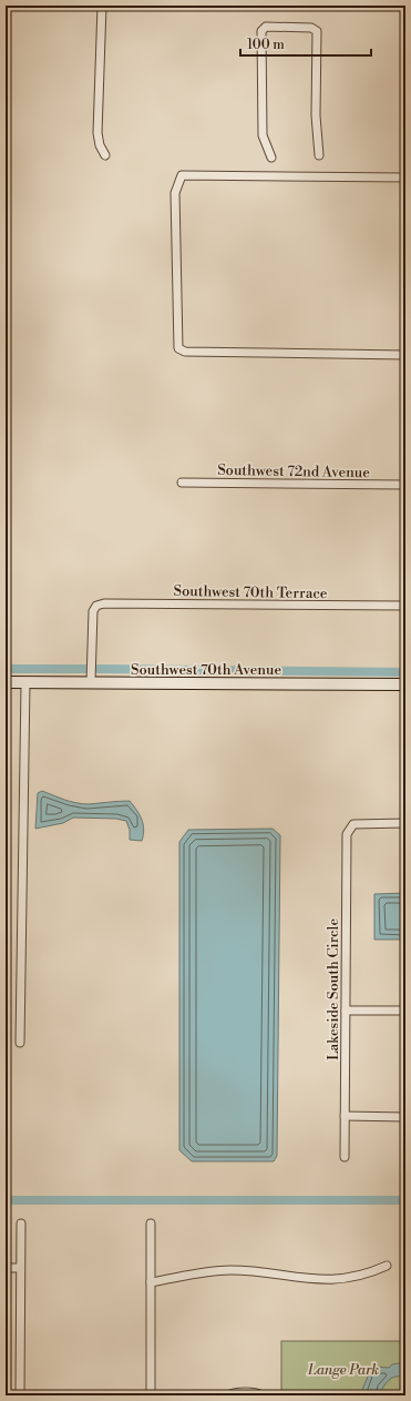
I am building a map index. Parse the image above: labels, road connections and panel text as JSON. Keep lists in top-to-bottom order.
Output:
{
  "streets": {
    "street": [
      "Southwest 72nd Avenue",
      "Southwest 70th Terrace",
      "Southwest 70th Avenue",
      "Lakeside South Circle"
    ]
  },
  "crossings": [
    ["Southwest 70th Terrace", "Southwest 70th Avenue"]
  ],
  "parks": ["Lange Park"],
  "scale_bar": "100 m"
}
